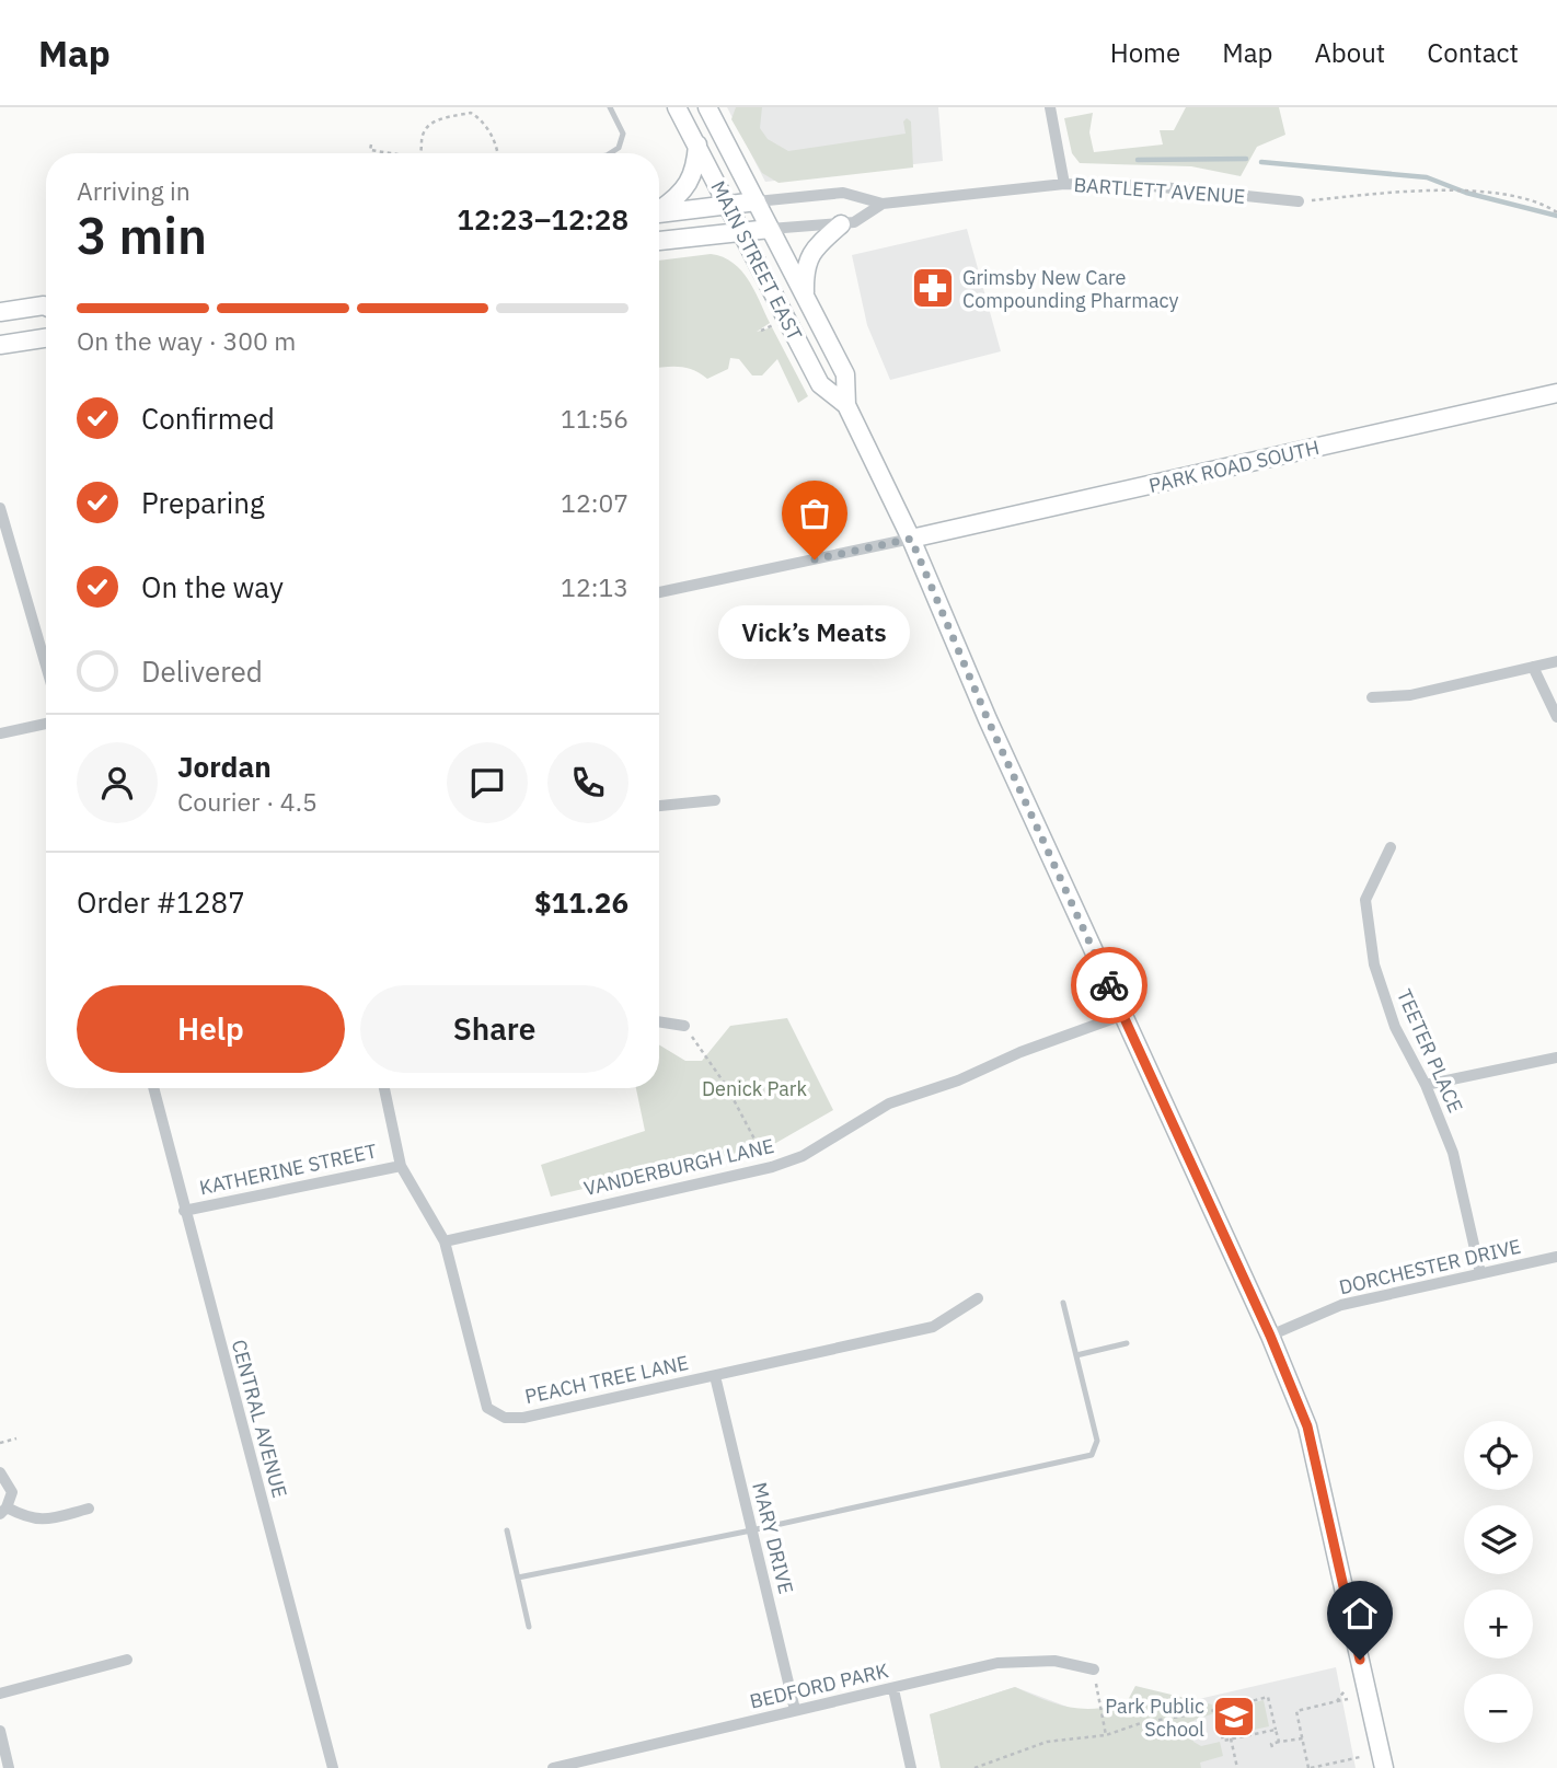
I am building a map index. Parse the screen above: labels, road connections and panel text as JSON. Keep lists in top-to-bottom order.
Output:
{
  "streets": {
    "main road": ["BARTLETT AVENUE", "MAIN STREET EAST", "PARK ROAD SOUTH"],
    "street": [
      "TEETER PLACE",
      "VANDERBURGH LANE",
      "KATHERINE STREET",
      "DORCHESTER DRIVE",
      "PEACH TREE LANE",
      "CENTRAL AVENUE",
      "MARY DRIVE",
      "BEDFORD PARK"
    ]
  },
  "crossings": [
    ["BARTLETT AVENUE", "MAIN STREET EAST"],
    ["MAIN STREET EAST", "PARK ROAD SOUTH"],
    ["MAIN STREET EAST", "VANDERBURGH LANE"],
    ["MAIN STREET EAST", "DORCHESTER DRIVE"],
    ["TEETER PLACE", "DORCHESTER DRIVE"],
    ["VANDERBURGH LANE", "PEACH TREE LANE"],
    ["KATHERINE STREET", "PEACH TREE LANE"],
    ["KATHERINE STREET", "CENTRAL AVENUE"],
    ["PEACH TREE LANE", "MARY DRIVE"],
    ["MARY DRIVE", "BEDFORD PARK"]
  ],
  "parks": ["Denick Park"],
  "places": {
    "pharmacy": ["Grimsby New Care Compounding Pharmacy"],
    "other": ["Vick’s Meats"],
    "school or university": ["Park Public School"]
  },
  "page": {
    "header": "Map",
    "nav": [
      "Home",
      "Map",
      "About",
      "Contact"
    ],
    "heading": ["3 min", "Arriving in", "12:23–12:28"],
    "panel": [
      "Jordan",
      "Courier · 4.5",
      "Order #1287",
      "$11.26"
    ],
    "bar": "On the way · 300 m",
    "list": [
      ["Confirmed", "11:56"],
      ["Preparing", "12:07"],
      ["On the way", "12:13"],
      "Delivered"
    ],
    "bubble": "Vick’s Meats",
    "buttons": ["Help", "Share"],
    "map_buttons": ["+", "−"]
  }
}
